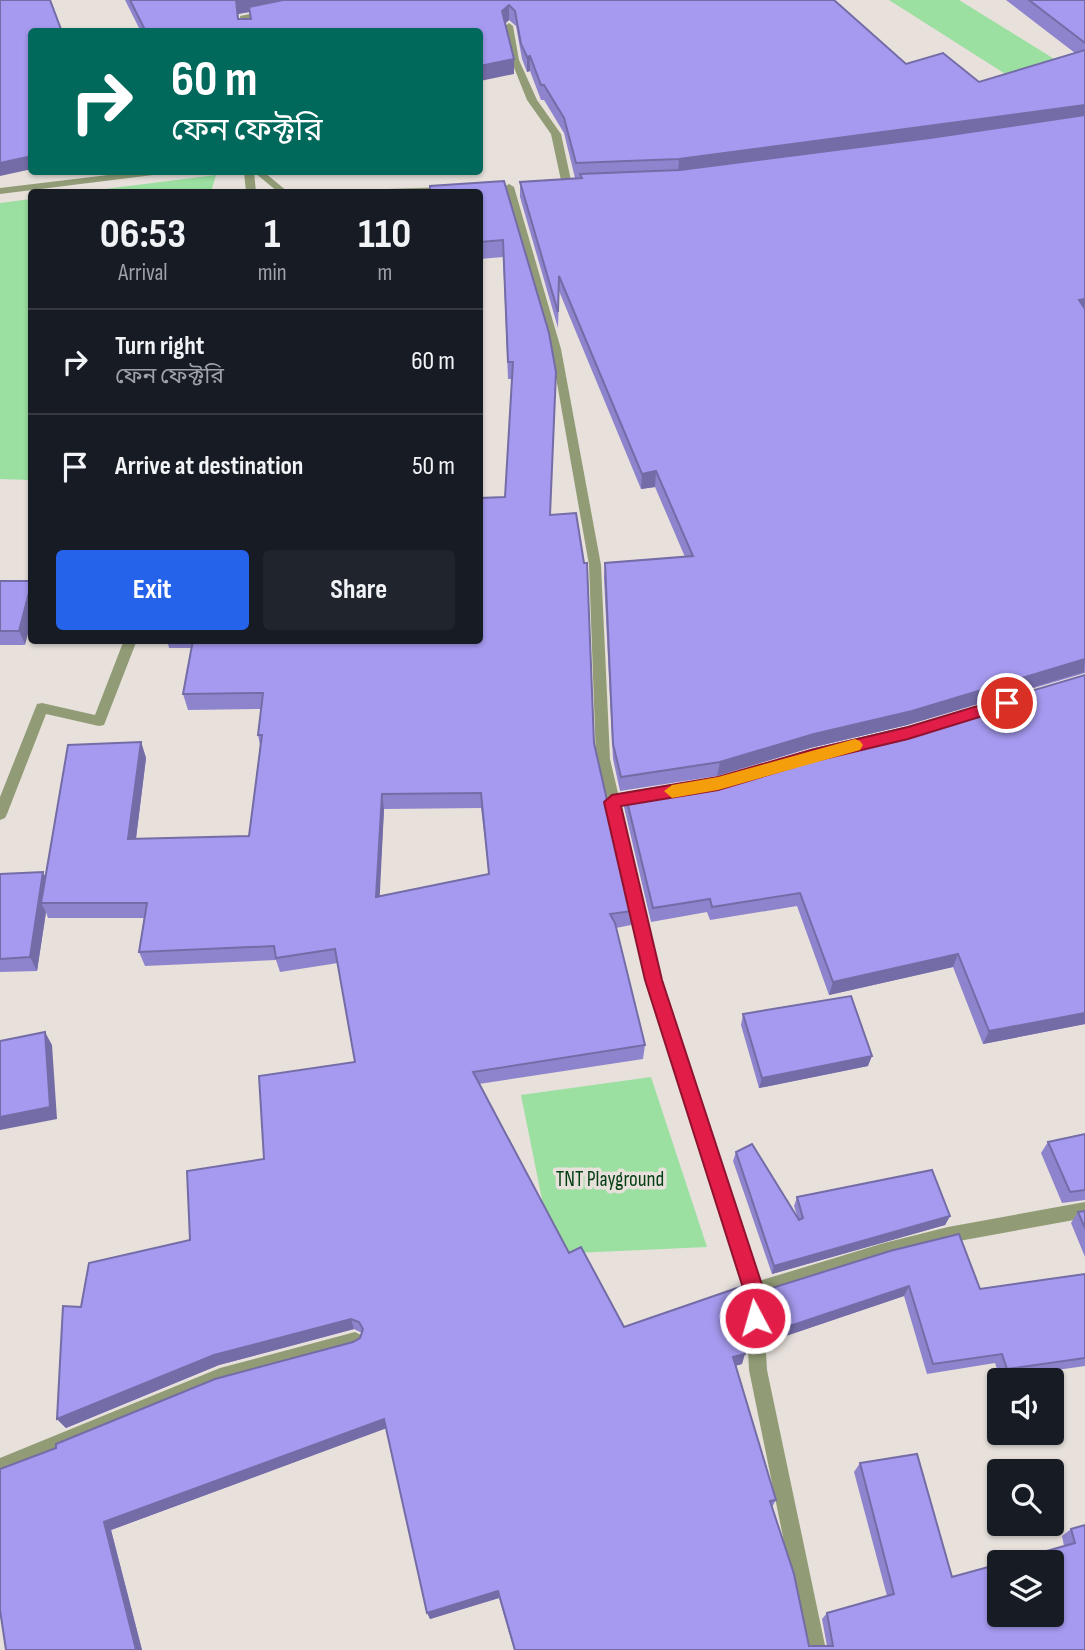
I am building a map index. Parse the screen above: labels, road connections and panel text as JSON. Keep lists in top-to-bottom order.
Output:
{
  "parks": ["TNT Playground"],
  "page": {
    "turn": ["60 m", "ফেন ফেক্টরি"],
    "eta": [
      "06:53",
      "Arrival",
      "1",
      "min",
      "110",
      "m"
    ],
    "list": [
      {
        "name": "Turn right",
        "note": "ফেন ফেক্টরি",
        "value": "60 m"
      },
      {
        "name": "Arrive at destination",
        "value": "50 m"
      }
    ],
    "buttons": ["Exit", "Share"]
  }
}
